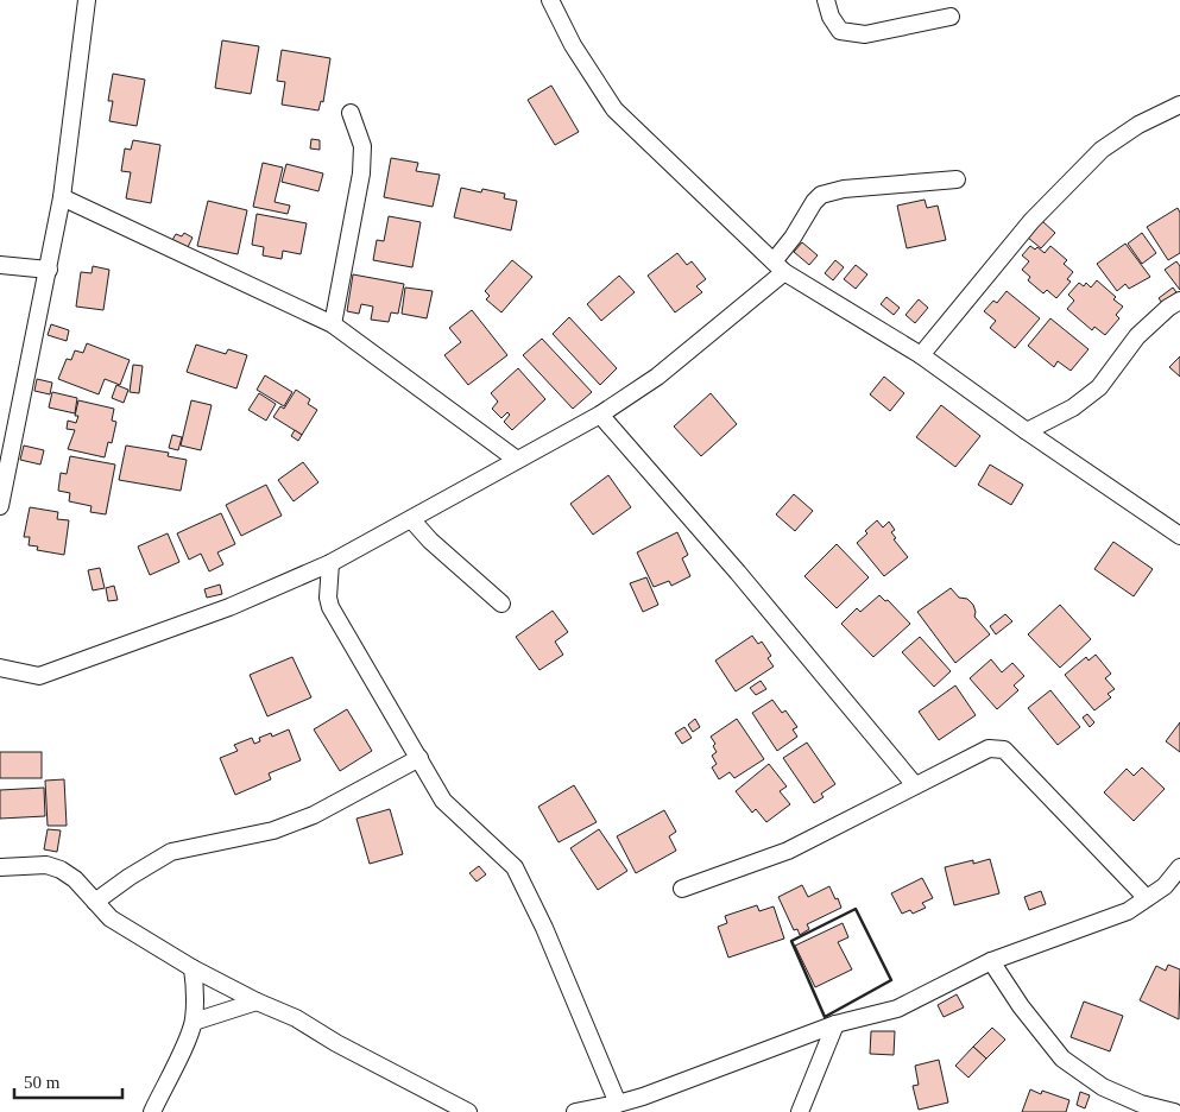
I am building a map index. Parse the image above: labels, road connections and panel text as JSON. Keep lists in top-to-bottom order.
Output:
{
  "scale_bar": "50 m"
}
